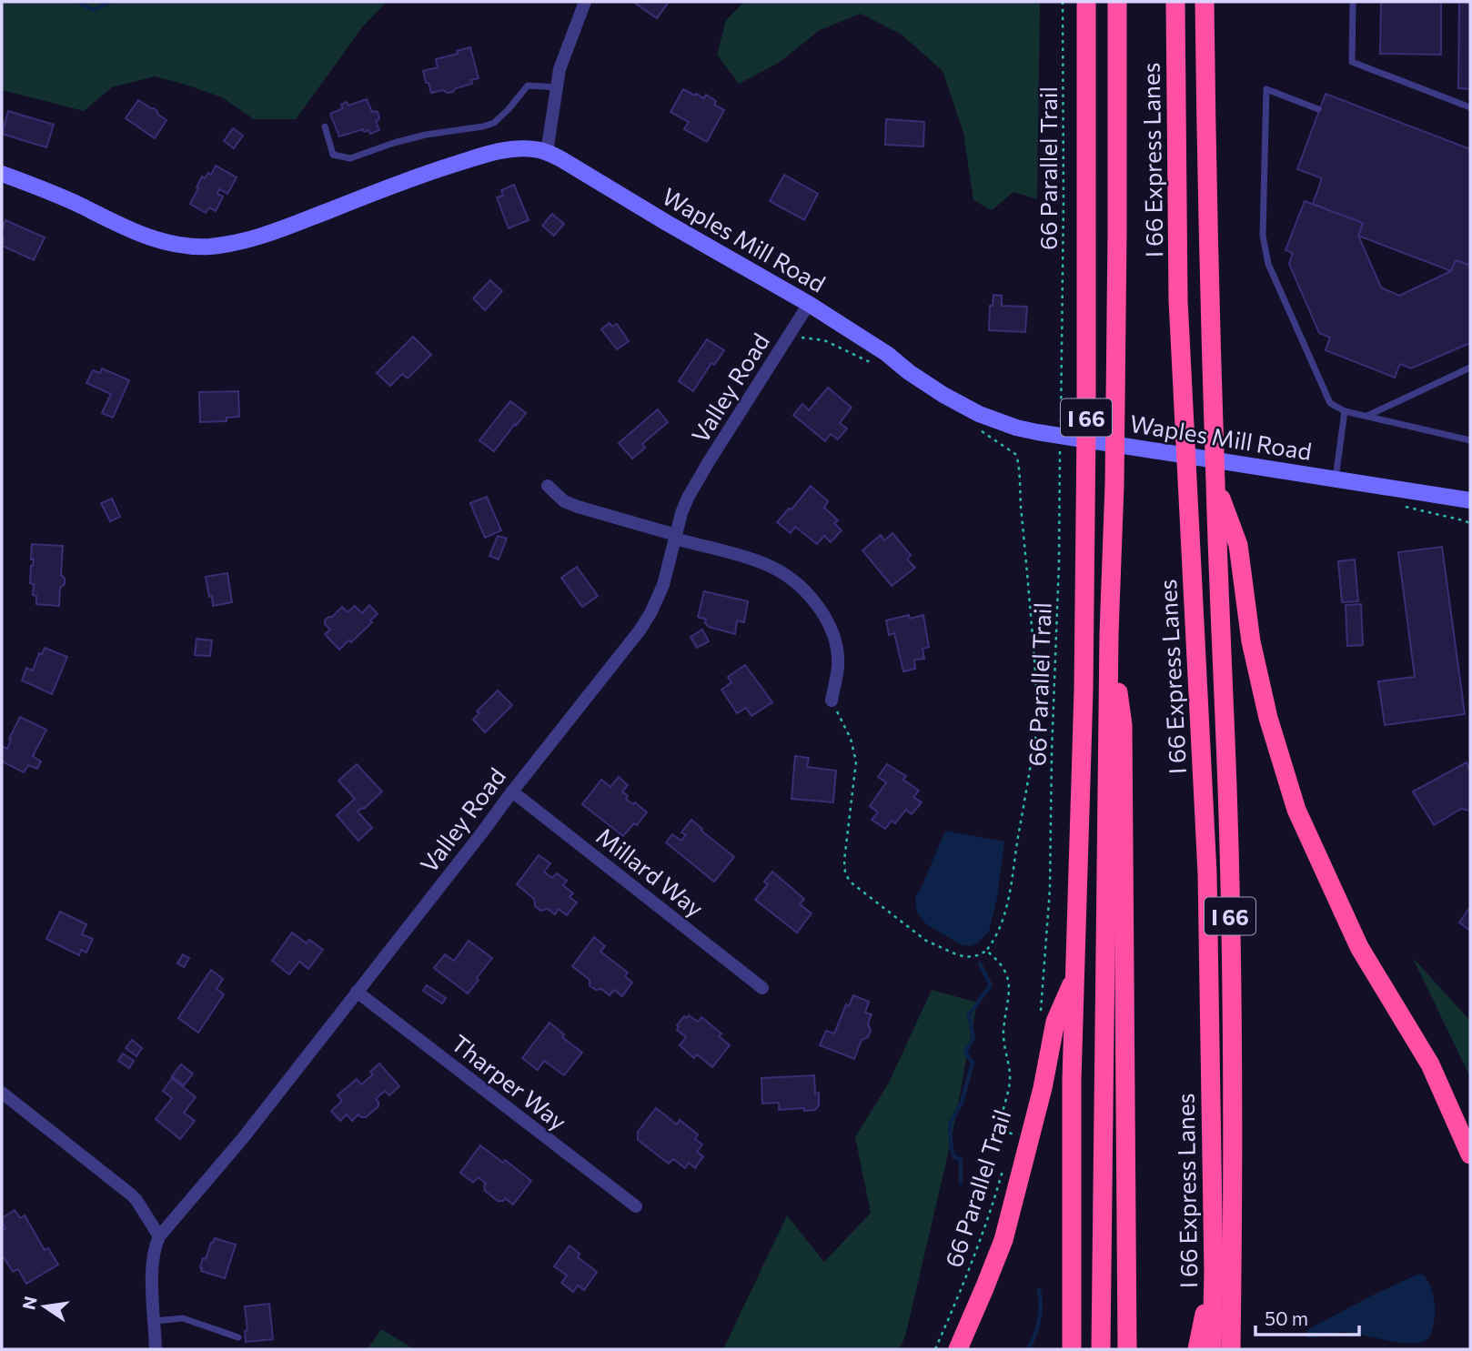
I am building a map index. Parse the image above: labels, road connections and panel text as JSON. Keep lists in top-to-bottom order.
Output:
{
  "streets": {
    "highway": ["I 66 Express Lanes", "I 66"],
    "main road": ["Waples Mill Road"],
    "street": ["Valley Road", "Millard Way", "Tharper Way"],
    "path": ["66 Parallel Trail"]
  },
  "crossings": [
    ["Waples Mill Road", "Valley Road"],
    ["Valley Road", "Millard Way"],
    ["Valley Road", "Tharper Way"]
  ],
  "scale_bar": "50 m",
  "north": "left"
}
